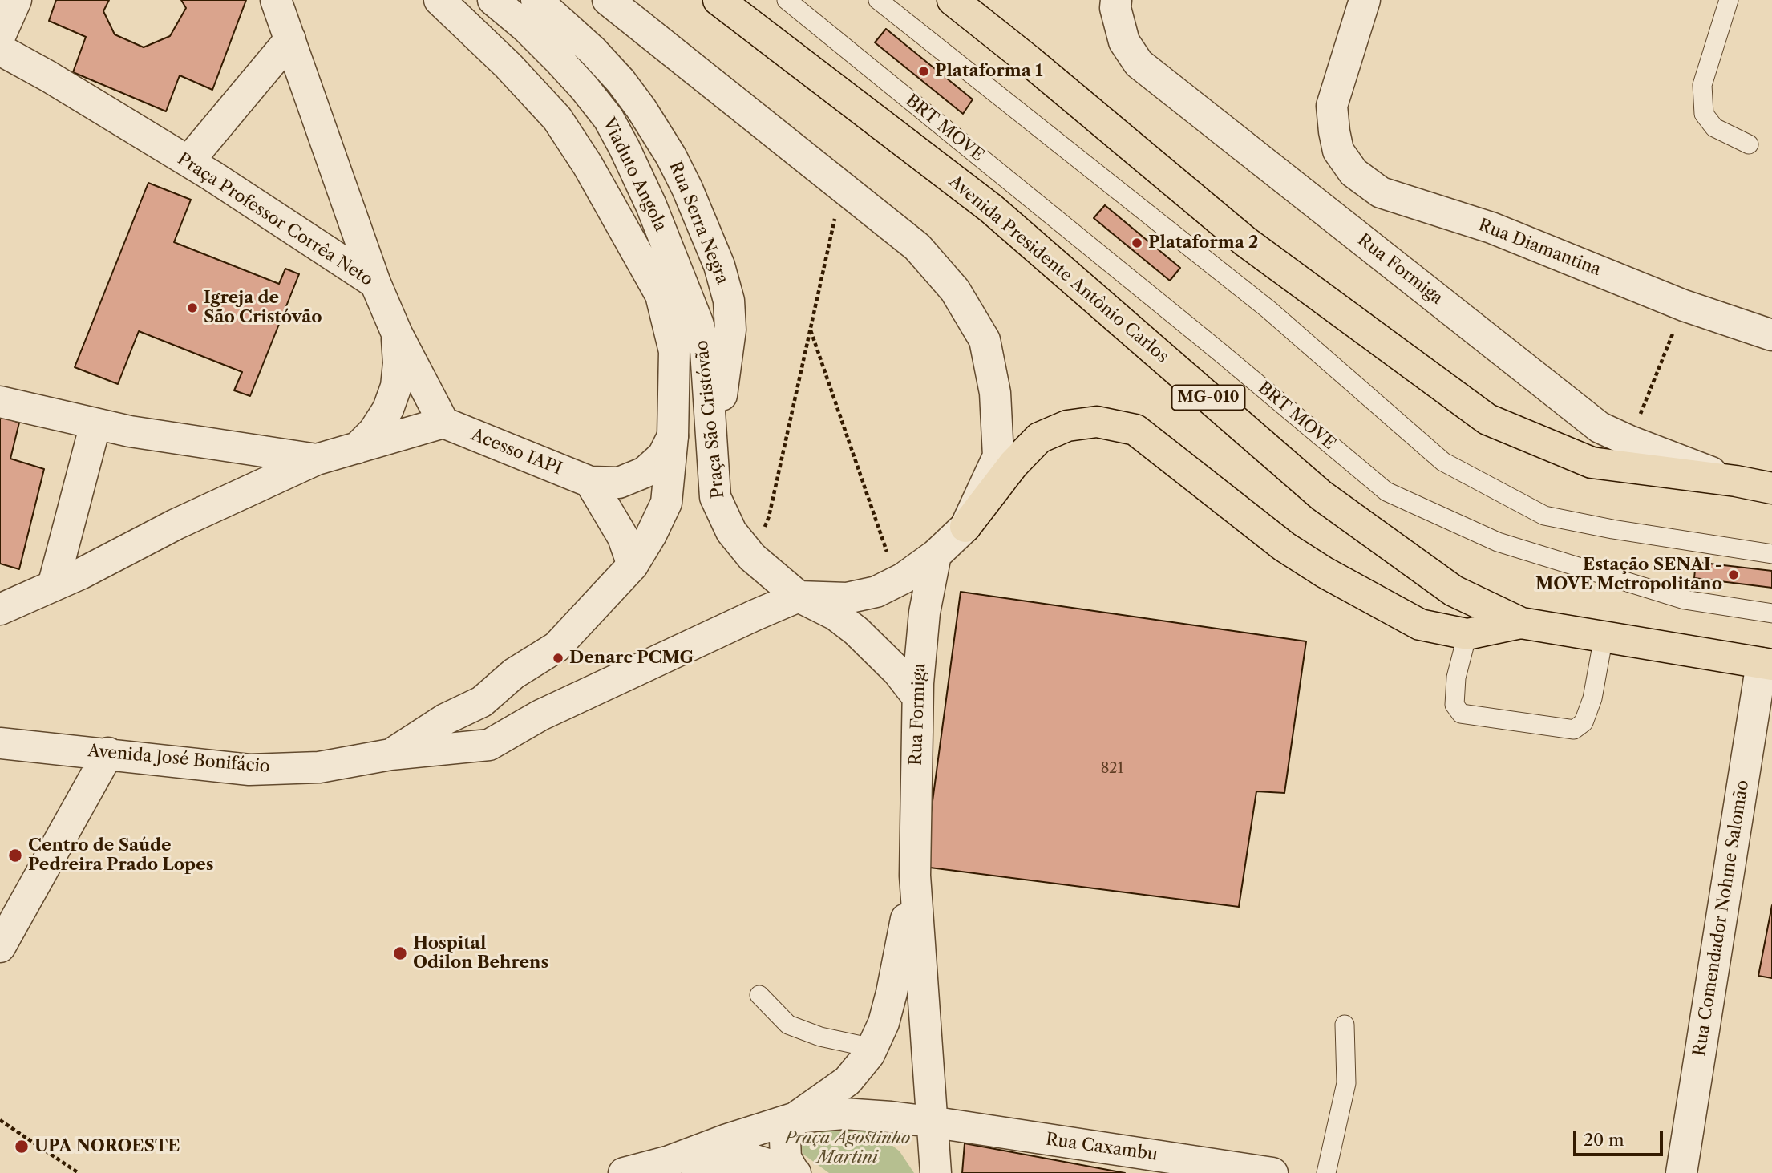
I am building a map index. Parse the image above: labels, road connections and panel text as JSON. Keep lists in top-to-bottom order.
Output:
{
  "streets": {
    "highway": ["Avenida Presidente Antônio Carlos", "MG-010"],
    "street": [
      "Viaduto Angola",
      "Praça Professor Corrêa Neto",
      "Rua Serra Negra",
      "Rua Diamantina",
      "Rua Formiga",
      "Praça São Cristóvão",
      "Acesso IAPI",
      "Avenida José Bonifácio",
      "Rua Comendador Nohme Salomão",
      "Rua Caxambu"
    ],
    "lane": ["BRT MOVE"]
  },
  "crossings": [
    ["Viaduto Angola", "Praça São Cristóvão"],
    ["Praça Professor Corrêa Neto", "Acesso IAPI"],
    ["Rua Serra Negra", "Praça São Cristóvão"],
    ["Avenida Presidente Antônio Carlos", "Rua Comendador Nohme Salomão"],
    ["Rua Formiga", "Rua Caxambu"],
    ["Praça São Cristóvão", "Avenida José Bonifácio"],
    ["Acesso IAPI", "Avenida José Bonifácio"]
  ],
  "parks": ["Praça Agostinho Martini"],
  "places": [
    "Plataforma 1",
    "Plataforma 2",
    "Igreja de São Cristóvão",
    "Estação SENAI - MOVE Metropolitano",
    "Denarc PCMG",
    "Centro de Saúde Pedreira Prado Lopes",
    "Hospital Odilon Behrens",
    "UPA NOROESTE"
  ],
  "house_numbers": ["821"],
  "scale_bar": "20 m"
}
